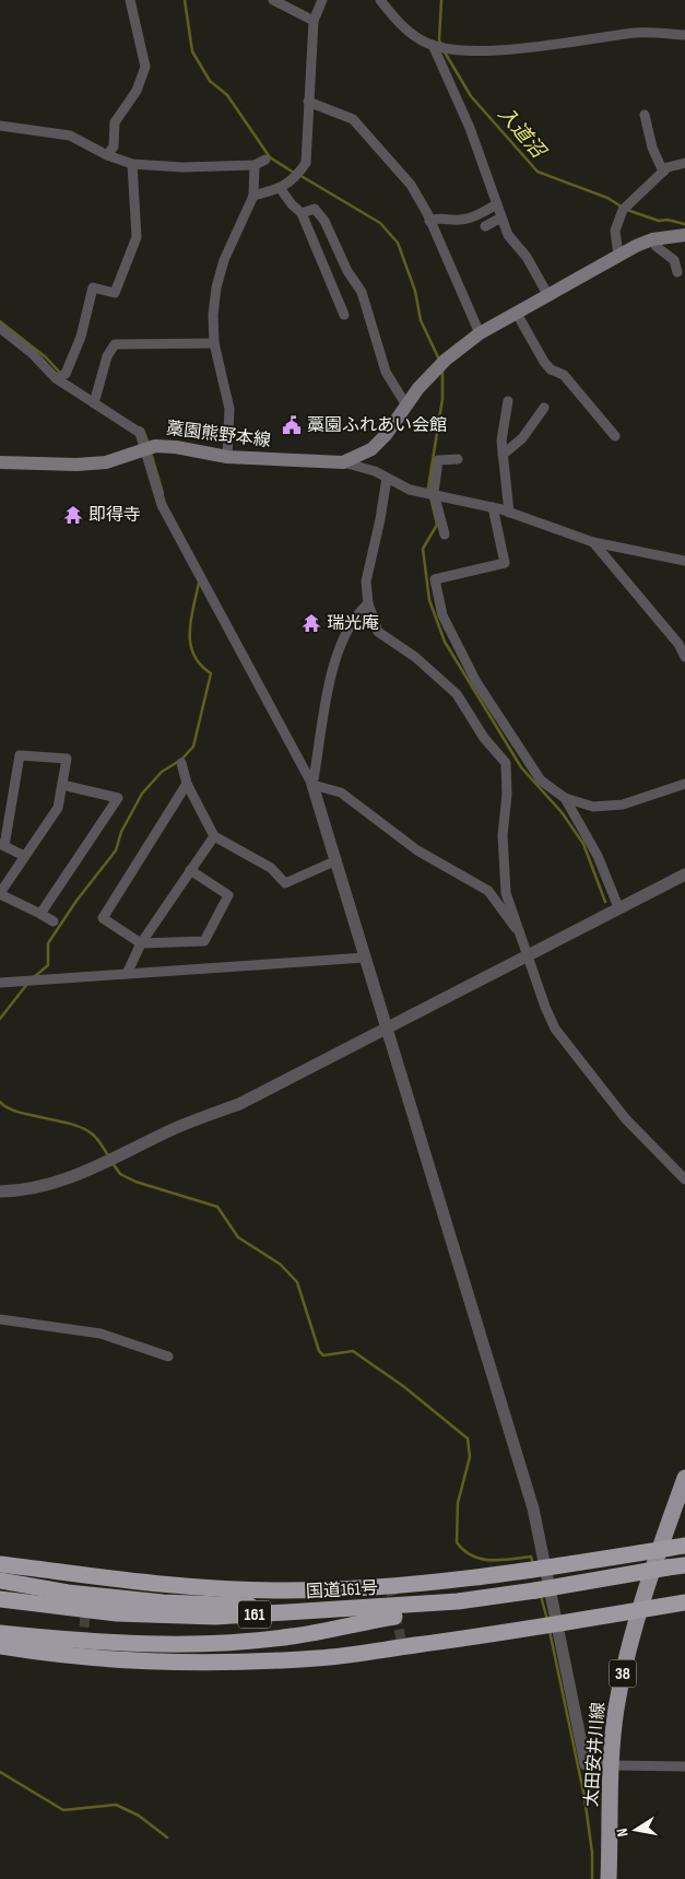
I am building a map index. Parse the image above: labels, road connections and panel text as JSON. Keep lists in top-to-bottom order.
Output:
{
  "streets": {
    "highway": ["国道161号", "161"],
    "main road": ["藁園熊野本線", "38", "太田安井川線"]
  },
  "water": ["入道沼"],
  "places": {
    "public building": ["藁園ふれあい会館"],
    "temple": ["即得寺", "瑞光庵"]
  },
  "north": "left"
}
